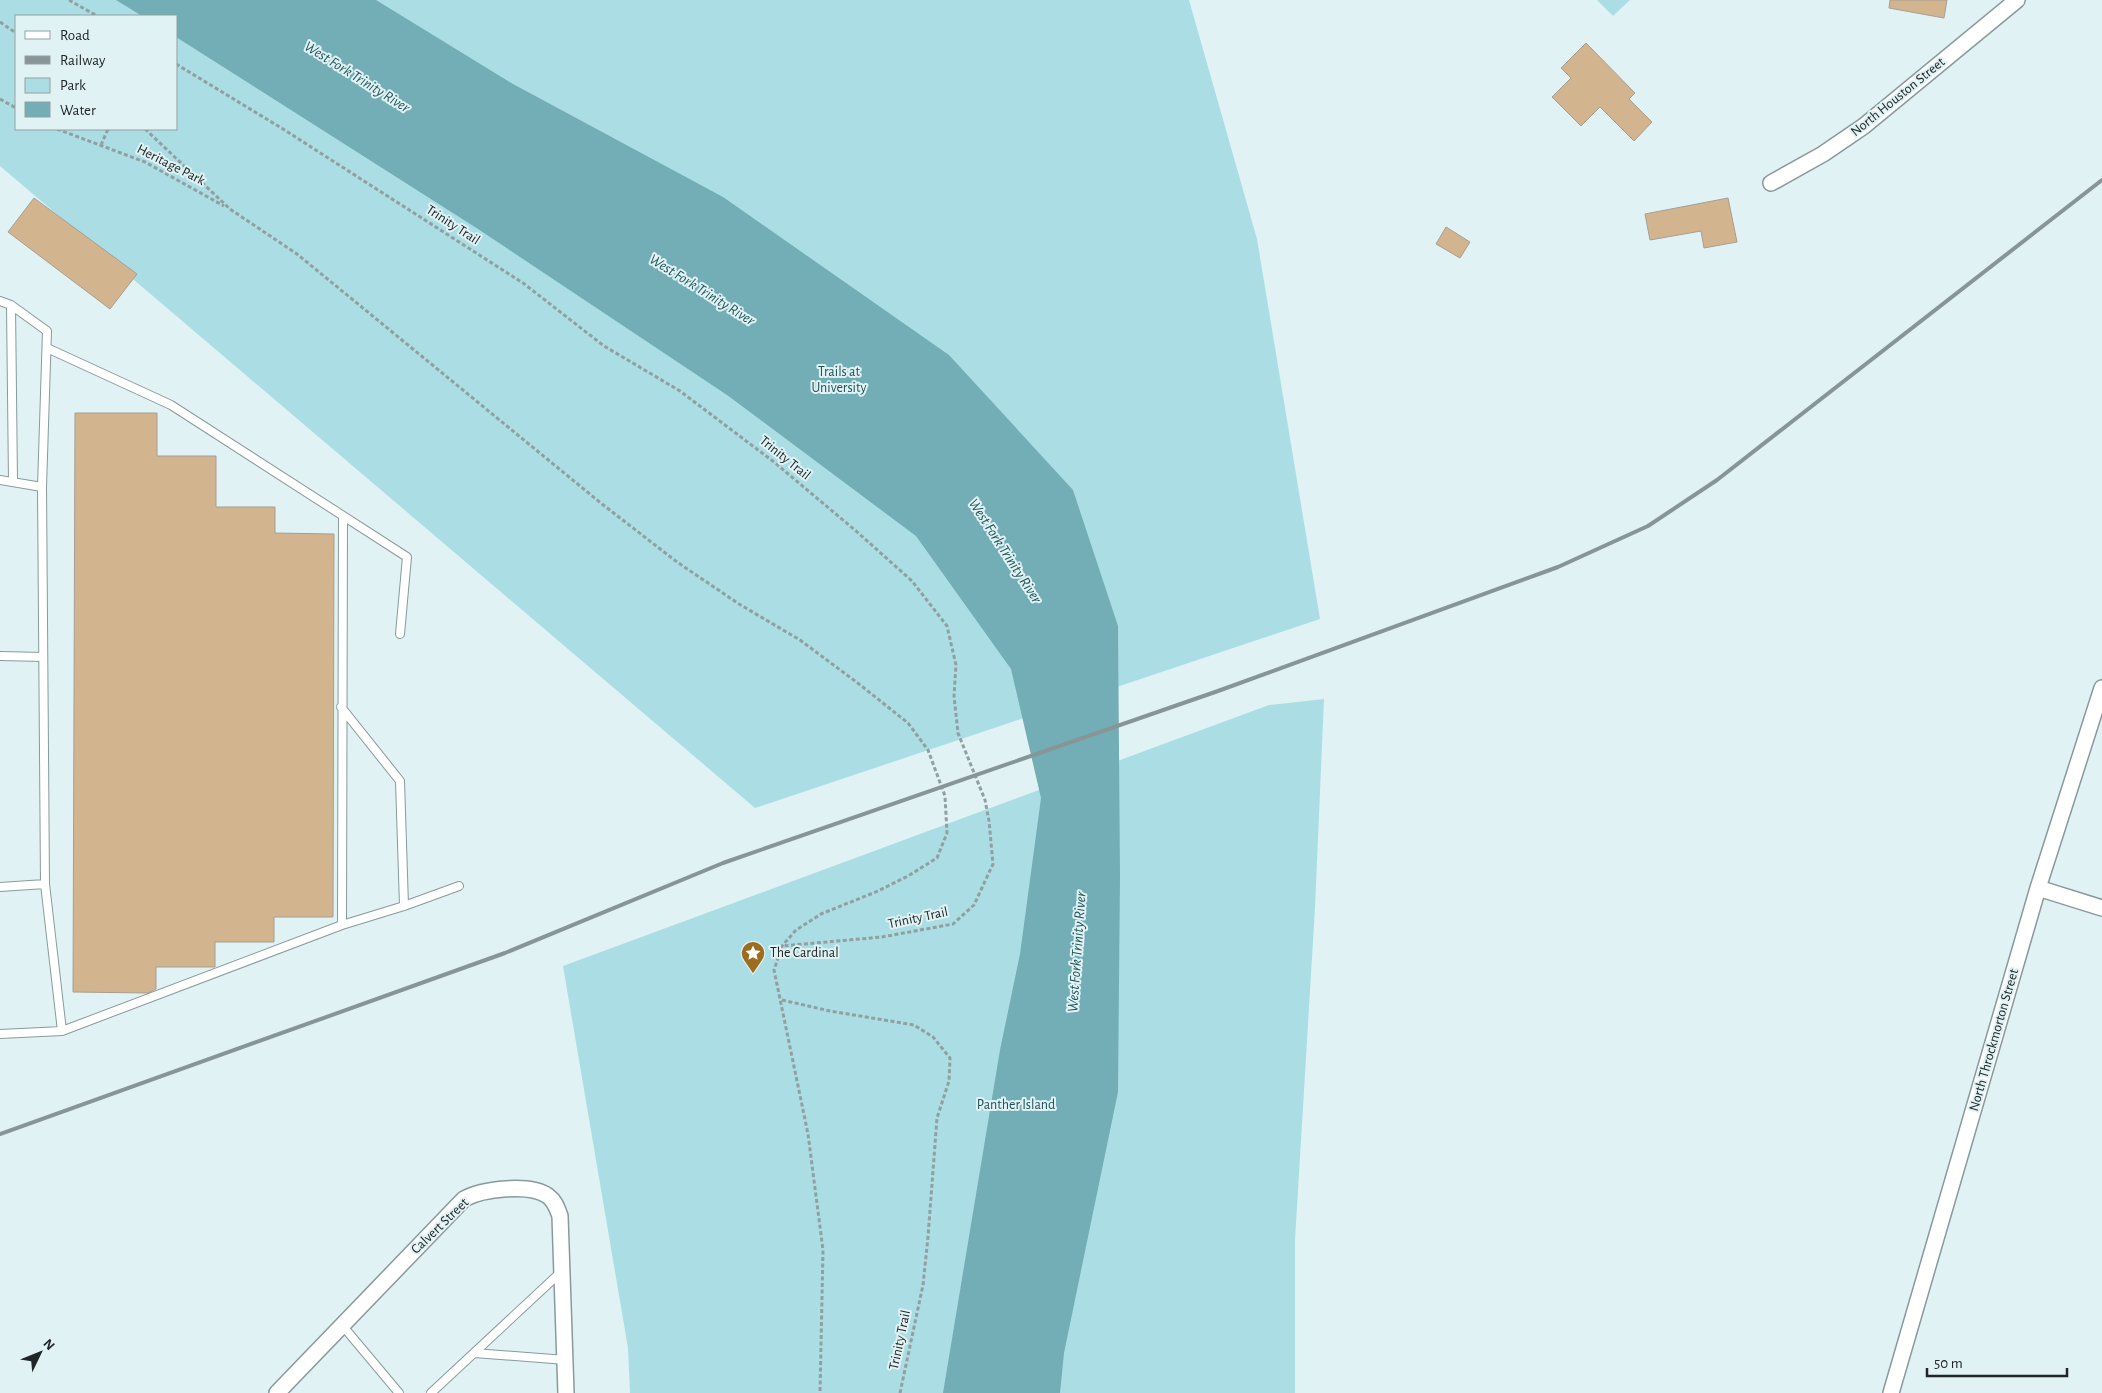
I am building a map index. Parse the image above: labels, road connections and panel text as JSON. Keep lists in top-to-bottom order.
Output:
{
  "streets": {
    "street": ["North Houston Street", "North Throckmorton Street", "Calvert Street"],
    "path": ["Heritage Park", "Trinity Trail"]
  },
  "water": ["West Fork Trinity River"],
  "parks": ["Trails at University", "Panther Island"],
  "places": {
    "place": ["The Cardinal"]
  },
  "legend": [
    "Road",
    "Railway",
    "Park",
    "Water"
  ],
  "scale_bar": "50 m",
  "north": "top right"
}
